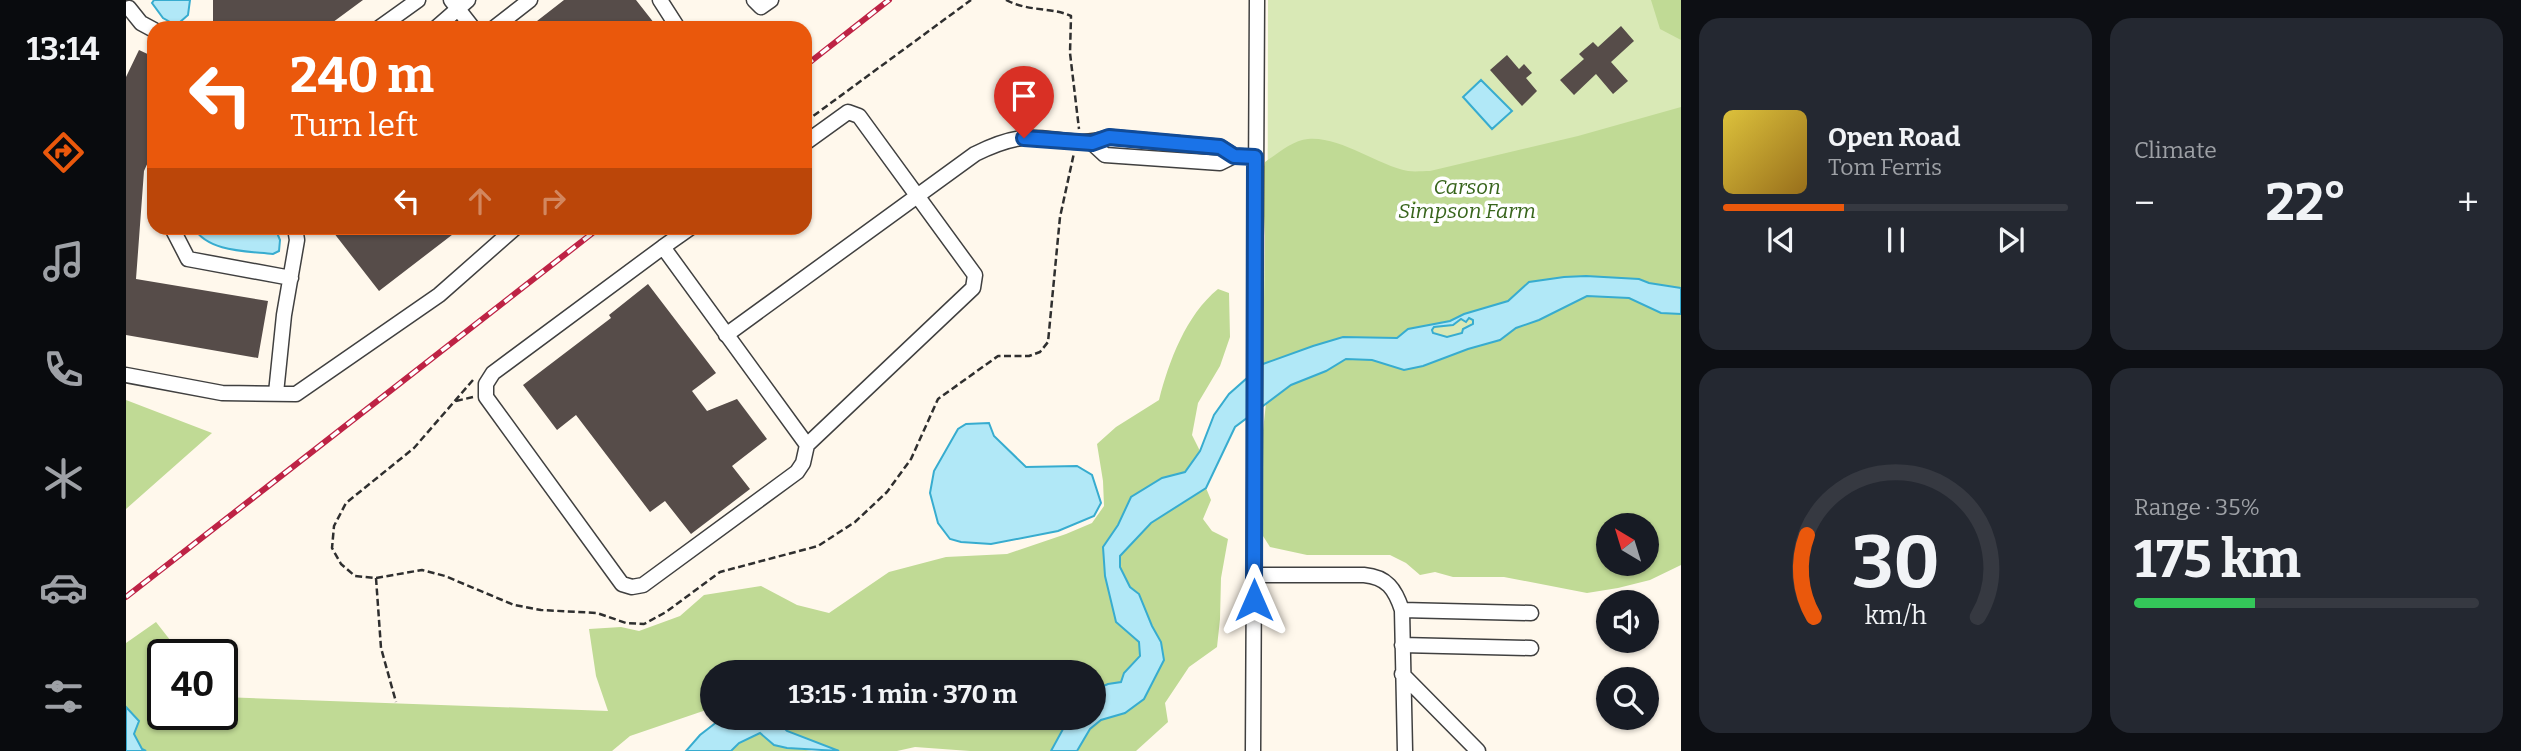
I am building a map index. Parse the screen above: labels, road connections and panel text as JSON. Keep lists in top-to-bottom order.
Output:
{
  "parks": ["Carson Simpson Farm"],
  "north": "top left",
  "page": {
    "tabs": "13:14",
    "tile": [
      "Climate",
      ["Range · 35%", "175 km"]
    ],
    "turn": ["240 m", "Turn left"],
    "song": ["Open Road", "Tom Ferris"],
    "heat": ["−", "22°", "+"],
    "limit": "40",
    "trip": "13:15 · 1 min · 370 m",
    "gauge": ["30", "km/h"]
  }
}
